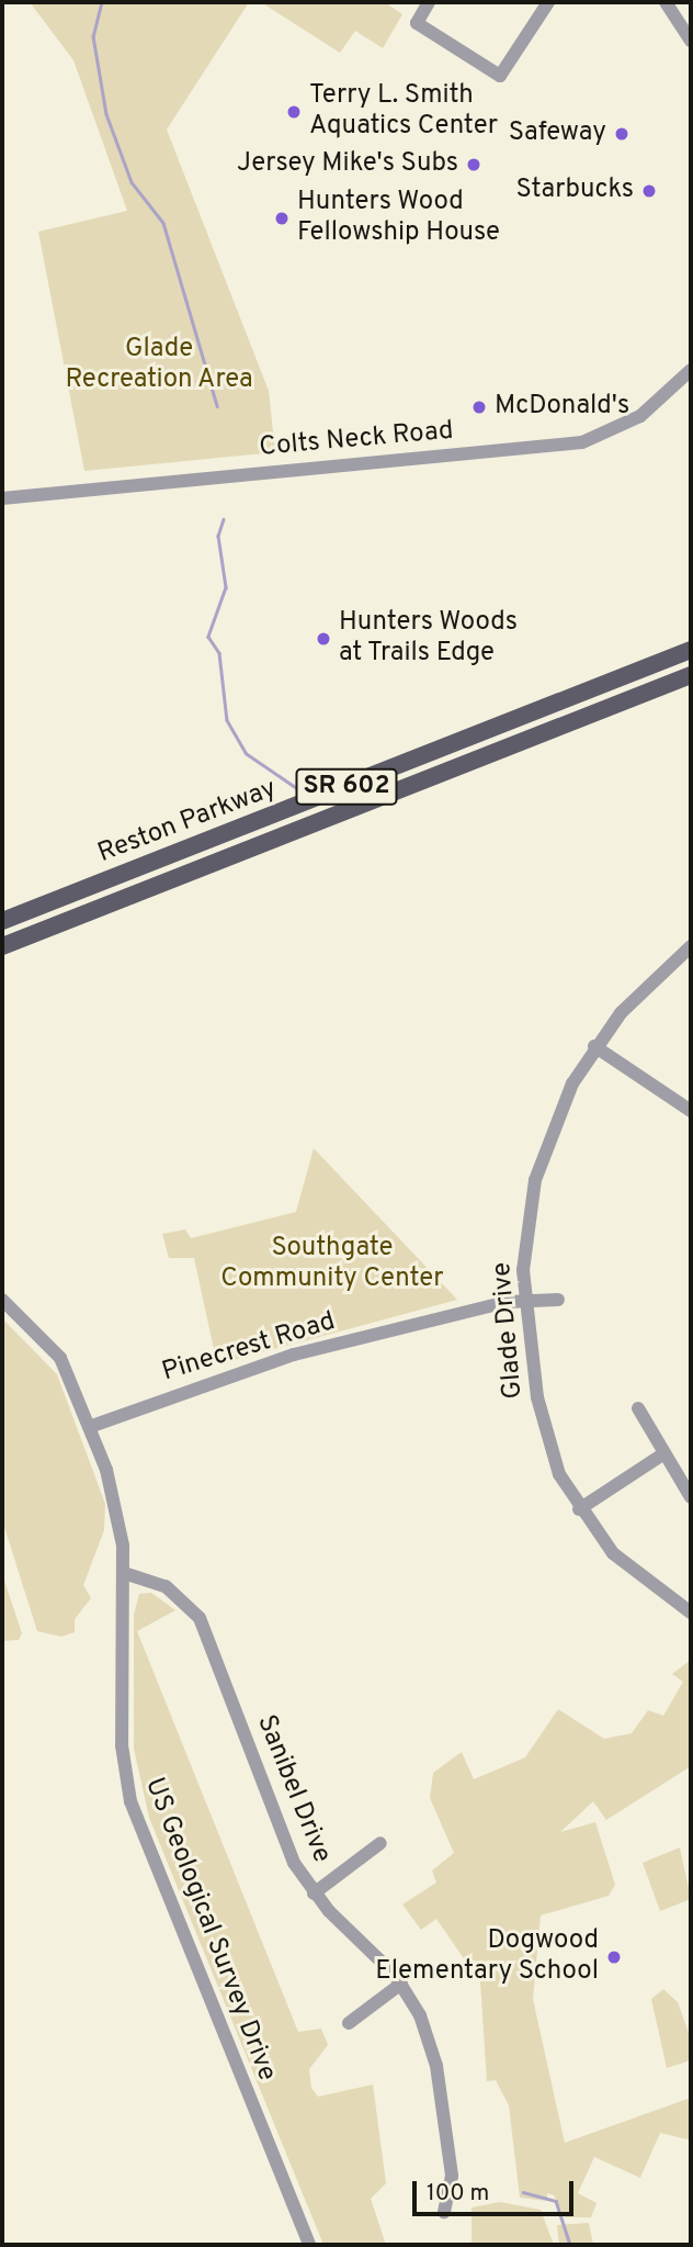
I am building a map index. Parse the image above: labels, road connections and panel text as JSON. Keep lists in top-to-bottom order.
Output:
{
  "streets": {
    "main road": ["SR 602", "Reston Parkway"],
    "street": [
      "Colts Neck Road",
      "Glade Drive",
      "Pinecrest Road",
      "Sanibel Drive",
      "US Geological Survey Drive"
    ]
  },
  "crossings": [
    ["Glade Drive", "Pinecrest Road"],
    ["Pinecrest Road", "US Geological Survey Drive"],
    ["Sanibel Drive", "US Geological Survey Drive"]
  ],
  "parks": ["Glade Recreation Area", "Southgate Community Center"],
  "places": [
    "Terry L. Smith Aquatics Center",
    "Safeway",
    "Jersey Mike's Subs",
    "Starbucks",
    "Hunters Wood Fellowship House",
    "McDonald's",
    "Hunters Woods at Trails Edge",
    "Dogwood Elementary School"
  ],
  "scale_bar": "100 m"
}
